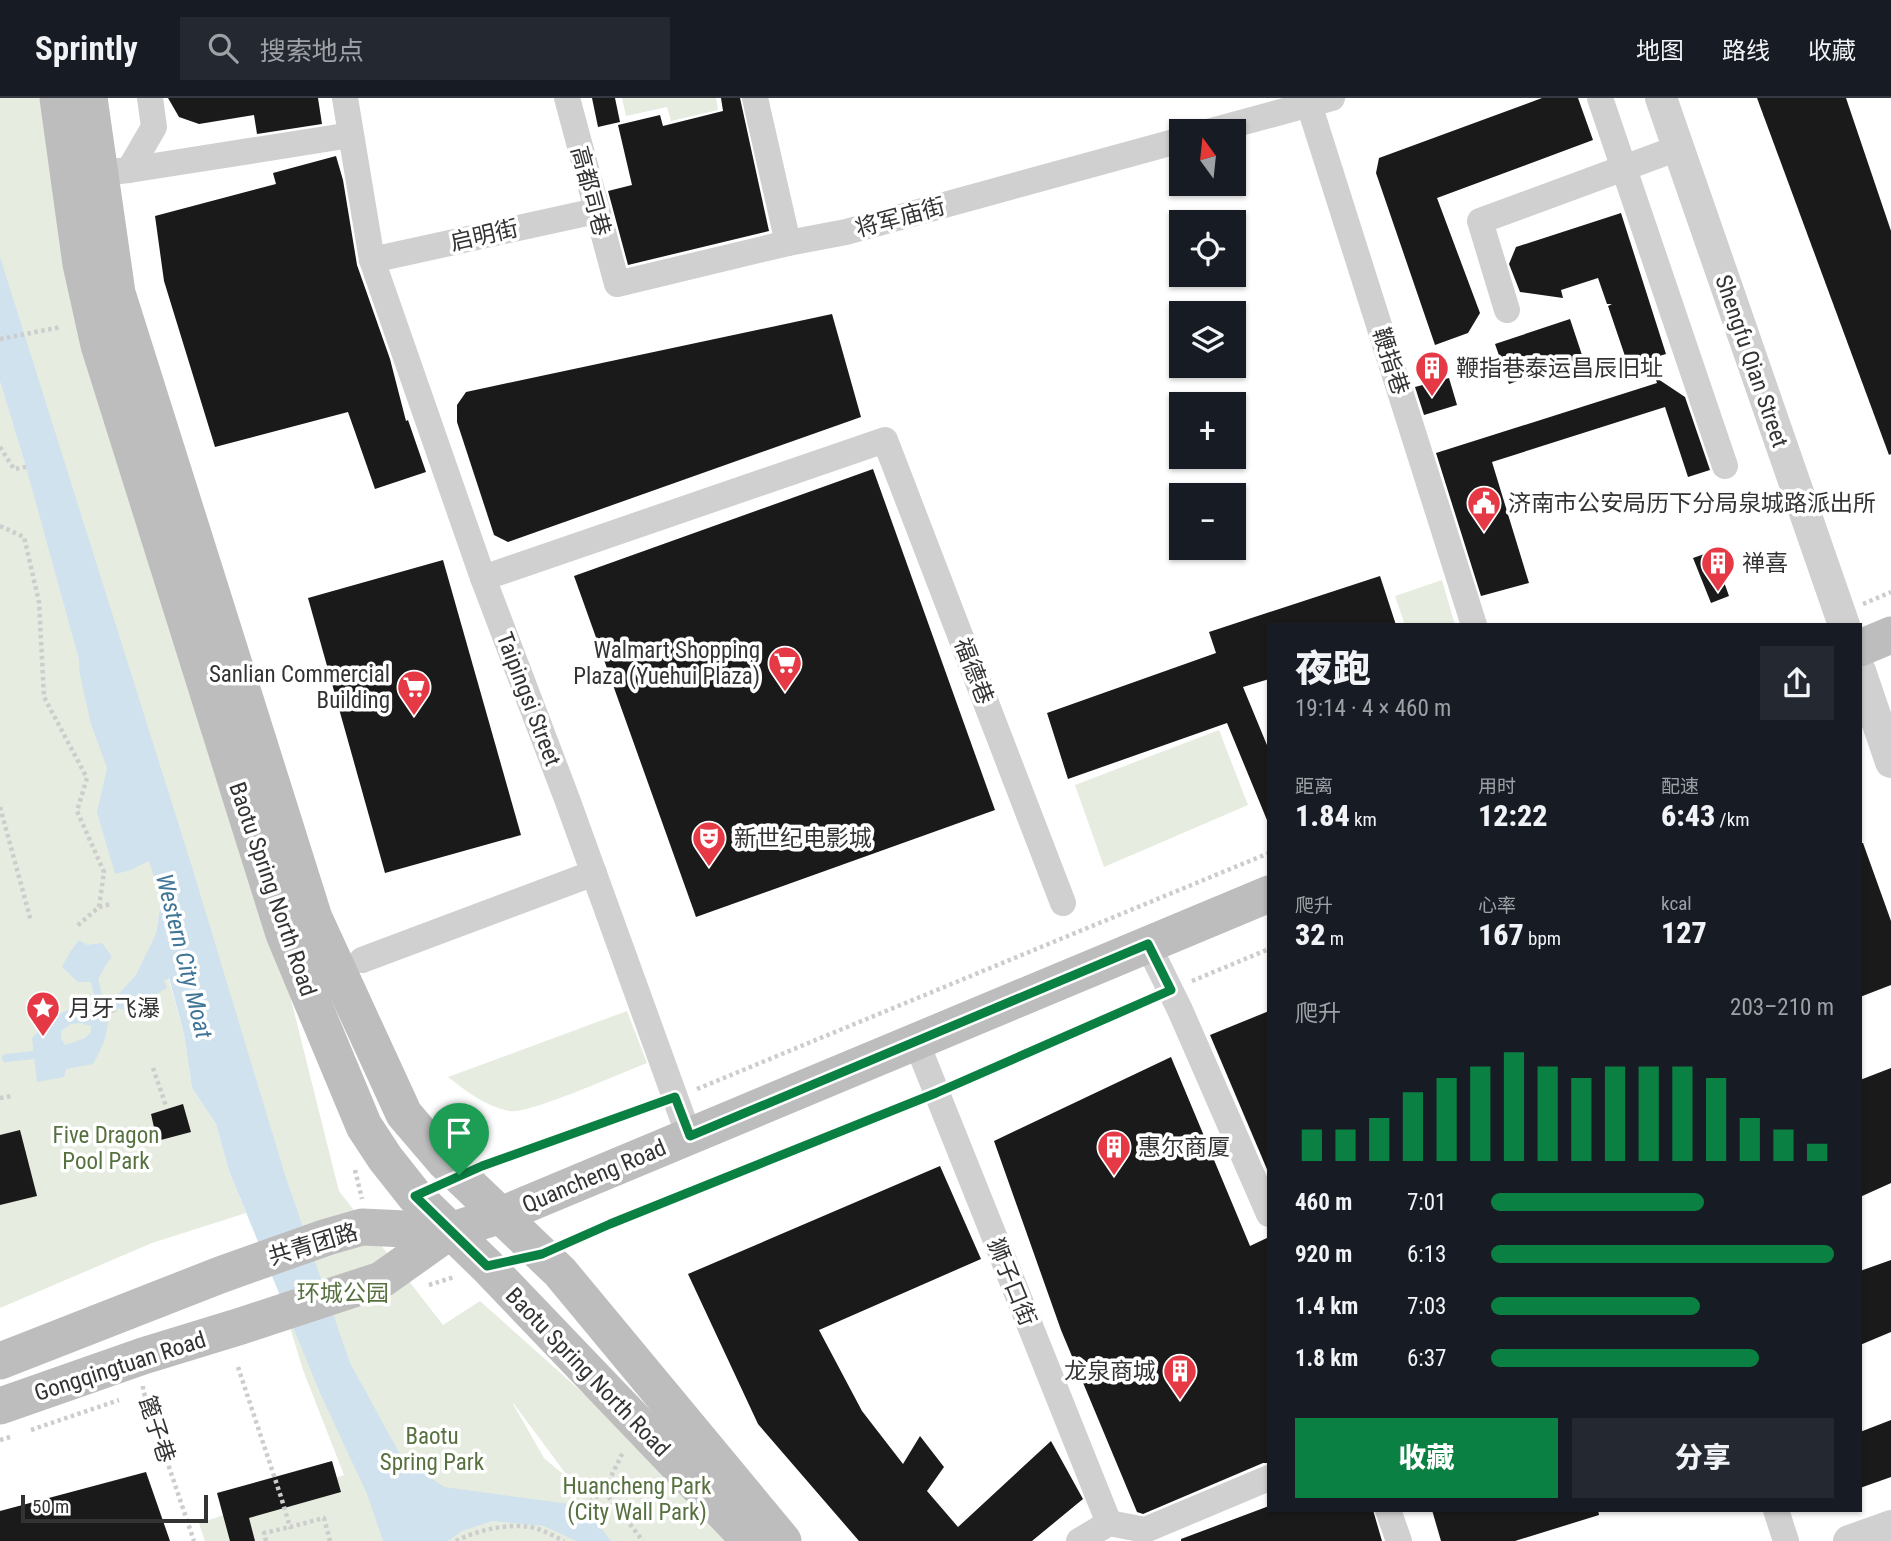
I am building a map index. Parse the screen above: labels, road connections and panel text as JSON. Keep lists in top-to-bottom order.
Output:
{
  "streets": {
    "main road": [
      "Baotu Spring North Road",
      "Quancheng Road",
      "共青团路",
      "Gongqingtuan Road"
    ],
    "street": [
      "高都司巷",
      "将军庙街",
      "启明街",
      "鞭指巷",
      "Shengfu Qian Street",
      "福德巷",
      "Taipingsi Street",
      "狮子口街"
    ],
    "path": ["篦子巷"]
  },
  "crossings": [
    ["高都司巷", "将军庙街"],
    ["高都司巷", "启明街"],
    ["启明街", "Taipingsi Street"],
    ["福德巷", "Taipingsi Street"],
    ["Taipingsi Street", "Quancheng Road"],
    ["Baotu Spring North Road", "Quancheng Road"],
    ["Baotu Spring North Road", "共青团路"],
    ["Quancheng Road", "共青团路"],
    ["Quancheng Road", "狮子口街"],
    ["共青团路", "Gongqingtuan Road"],
    ["Gongqingtuan Road", "篦子巷"]
  ],
  "water": ["Western City Moat"],
  "parks": [
    "Five Dragon Pool Park",
    "环城公园",
    "Baotu Spring Park",
    "Huancheng Park (City Wall Park)"
  ],
  "places": {
    "building": [
      "鞭指巷泰运昌辰旧址",
      "禅喜",
      "惠尔商厦",
      "龙泉商城"
    ],
    "public building": ["济南市公安局历下分局泉城路派出所"],
    "supermarket": ["Walmart Shopping Plaza (Yuehui Plaza)", "Sanlian Commercial Building"],
    "theatre": ["新世纪电影城"],
    "place": ["月牙飞瀑"]
  },
  "scale_bar": "50 m",
  "north": "top",
  "page": {
    "header": "Sprintly",
    "search": "搜索地点",
    "nav": ["地图", "路线", "收藏"],
    "map_buttons": ["+", "−"],
    "heading": ["夜跑", "19:14 · 4 × 460 m"],
    "stats": [
      ["距离", "1.84 km"],
      ["用时", "12:22"],
      ["配速", "6:43 /km"],
      ["爬升", "32 m"],
      ["心率", "167 bpm"],
      ["kcal", "127"]
    ],
    "chart": ["爬升", "203–210 m"],
    "list": [
      {
        "name": "460 m",
        "note": "7:01"
      },
      {
        "name": "920 m",
        "note": "6:13"
      },
      {
        "name": "1.4 km",
        "note": "7:03"
      },
      {
        "name": "1.8 km",
        "note": "6:37"
      }
    ],
    "buttons": ["收藏", "分享"],
    "scale": "50 m"
  }
}
